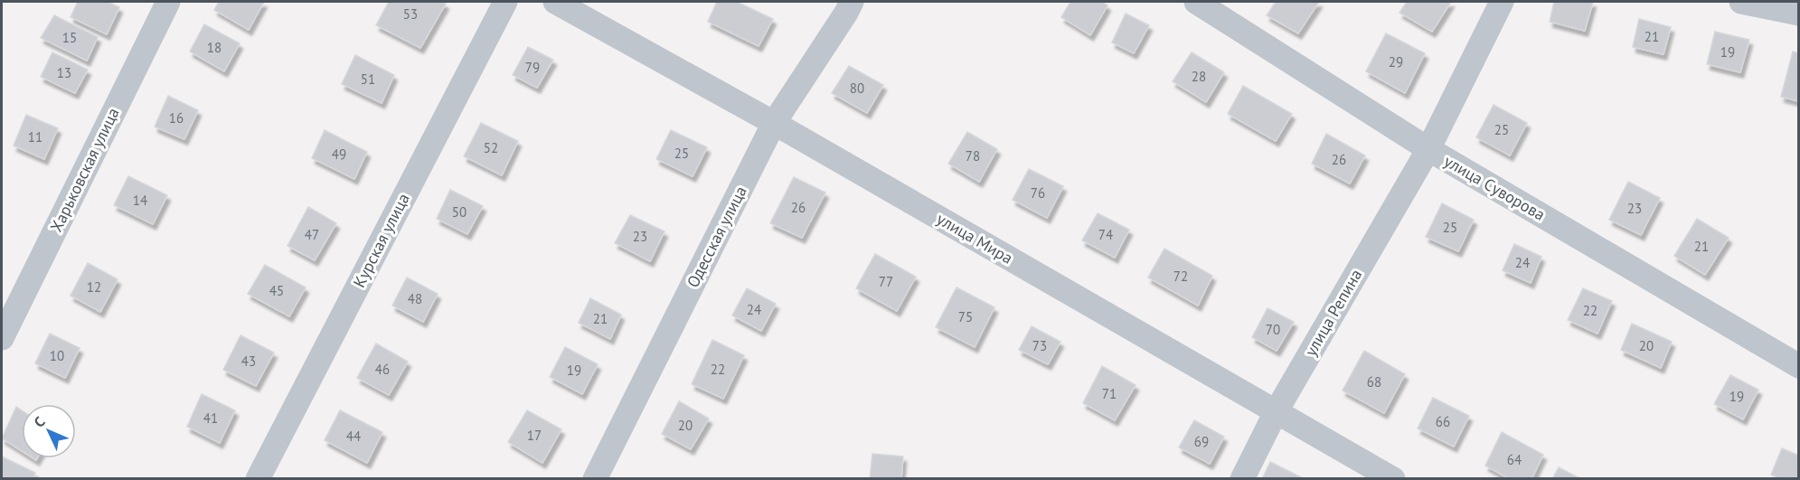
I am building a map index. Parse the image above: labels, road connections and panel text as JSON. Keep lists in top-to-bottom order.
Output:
{
  "streets": {
    "street": [
      "Харьковская улица",
      "улица Суворова",
      "Одесская улица",
      "улица Мира",
      "Курская улица",
      "улица Репина"
    ]
  },
  "crossings": [
    ["улица Суворова", "улица Репина"],
    ["Одесская улица", "улица Мира"],
    ["улица Мира", "улица Репина"]
  ],
  "house_numbers": [
    "53",
    "21",
    "15",
    "18",
    "19",
    "29",
    "79",
    "13",
    "28",
    "51",
    "80",
    "16",
    "25",
    "11",
    "52",
    "25",
    "49",
    "78",
    "26",
    "76",
    "14",
    "26",
    "23",
    "50",
    "25",
    "47",
    "74",
    "23",
    "21",
    "24",
    "72",
    "77",
    "12",
    "45",
    "48",
    "24",
    "22",
    "75",
    "21",
    "70",
    "73",
    "20",
    "10",
    "43",
    "46",
    "22",
    "19",
    "68",
    "71",
    "19",
    "41",
    "66",
    "20",
    "17",
    "44",
    "69",
    "64"
  ],
  "north": "top left"
}
